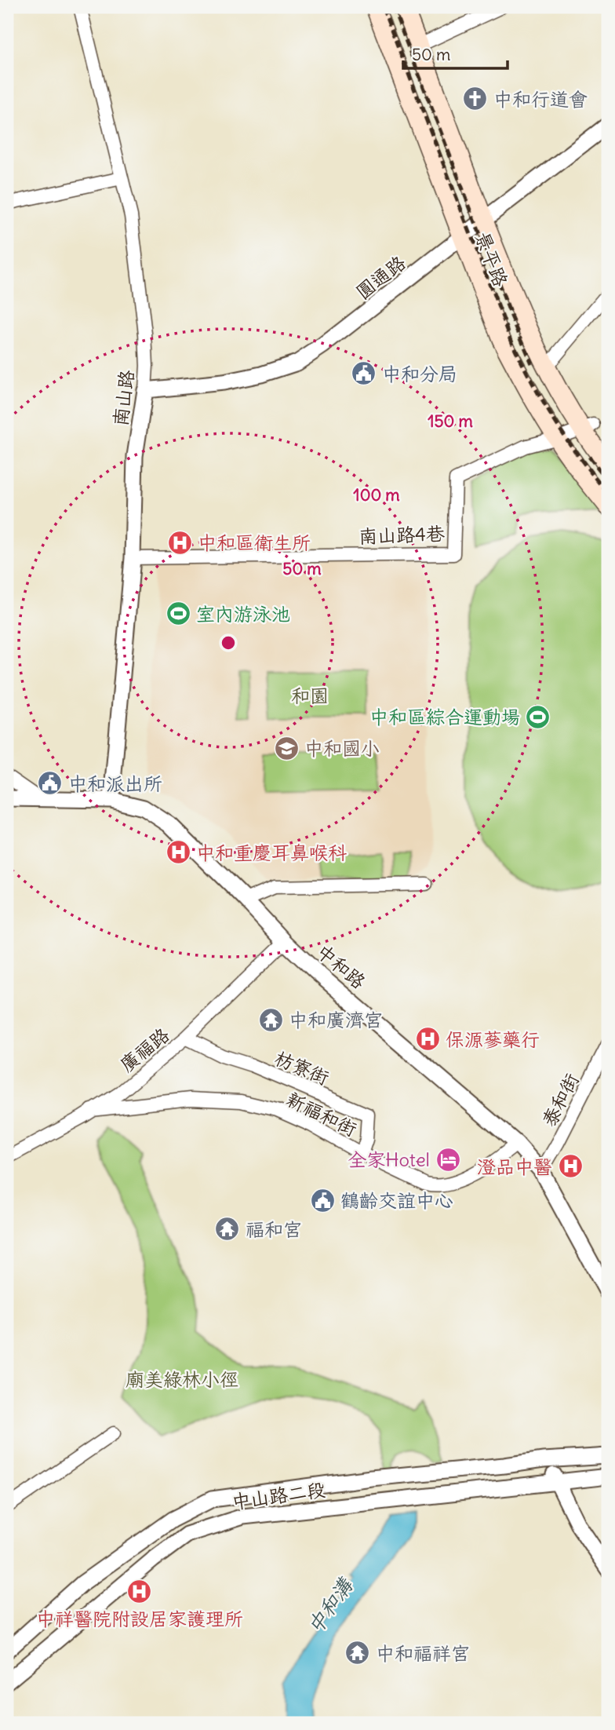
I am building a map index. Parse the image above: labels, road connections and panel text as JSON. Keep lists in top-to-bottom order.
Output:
{
  "streets": {
    "main road": ["景平路"],
    "street": [
      "圓通路",
      "南山路",
      "南山路4巷",
      "中和路",
      "廣福路",
      "枋寮街",
      "泰和街",
      "新福和街",
      "中山路二段"
    ]
  },
  "crossings": [
    ["景平路", "圓通路"],
    ["景平路", "南山路4巷"],
    ["圓通路", "南山路"],
    ["南山路", "南山路4巷"],
    ["南山路", "中和路"],
    ["中和路", "廣福路"],
    ["中和路", "泰和街"],
    ["中和路", "新福和街"],
    ["廣福路", "枋寮街"],
    ["廣福路", "新福和街"],
    ["枋寮街", "新福和街"]
  ],
  "water": ["中和溝"],
  "parks": ["和園", "廟美綠林小徑"],
  "places": {
    "church": ["中和行道會"],
    "public building": ["中和分局", "中和派出所", "鶴齡交誼中心"],
    "hospital": [
      "中和區衛生所",
      "中和重慶耳鼻喉科",
      "保源蔘藥行",
      "澄品中醫",
      "中祥醫院附設居家護理所"
    ],
    "sports": ["室內游泳池", "中和區綜合運動場"],
    "school or university": ["中和國小"],
    "temple": ["中和廣濟宮", "福和宮", "中和福祥宮"],
    "hotel": ["全家Hotel"]
  },
  "scale_bar": "50 m",
  "rings": ["150 m", "100 m", "50 m"]
}
